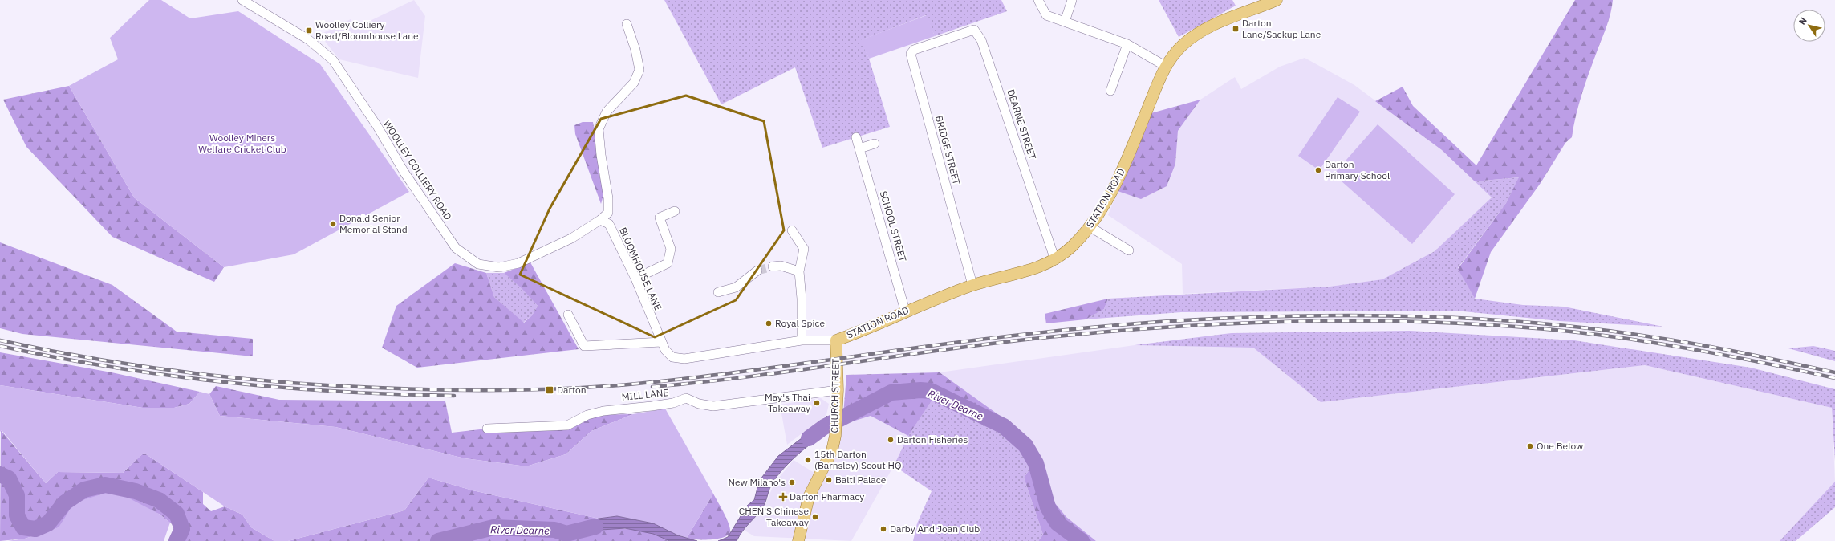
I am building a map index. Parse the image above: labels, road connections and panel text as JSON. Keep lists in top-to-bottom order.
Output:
{
  "streets": {
    "main road": ["STATION ROAD", "CHURCH STREET"],
    "street": [
      "DEARNE STREET",
      "BRIDGE STREET",
      "WOOLLEY COLLIERY ROAD",
      "SCHOOL STREET",
      "BLOOMHOUSE LANE",
      "MILL LANE"
    ]
  },
  "crossings": [
    ["DEARNE STREET", "BRIDGE STREET"],
    ["DEARNE STREET", "STATION ROAD"],
    ["BRIDGE STREET", "STATION ROAD"],
    ["WOOLLEY COLLIERY ROAD", "BLOOMHOUSE LANE"],
    ["STATION ROAD", "SCHOOL STREET"],
    ["STATION ROAD", "BLOOMHOUSE LANE"],
    ["STATION ROAD", "CHURCH STREET"],
    ["MILL LANE", "CHURCH STREET"]
  ],
  "water": ["River Dearne"],
  "parks": ["Woolley Miners Welfare Cricket Club"],
  "places": {
    "transit": ["Darton Lane/Sackup Lane", "Woolley Colliery Road/Bloomhouse Lane", "Darton"],
    "other": [
      "Darton Primary School",
      "Donald Senior Memorial Stand",
      "Royal Spice",
      "May's Thai Takeaway",
      "Darton Fisheries",
      "One Below",
      "15th Darton (Barnsley) Scout HQ",
      "Balti Palace",
      "New Milano's",
      "CHEN'S Chinese Takeaway",
      "Darby And Joan Club"
    ],
    "health": ["Darton Pharmacy"]
  },
  "north": "top left"
}
